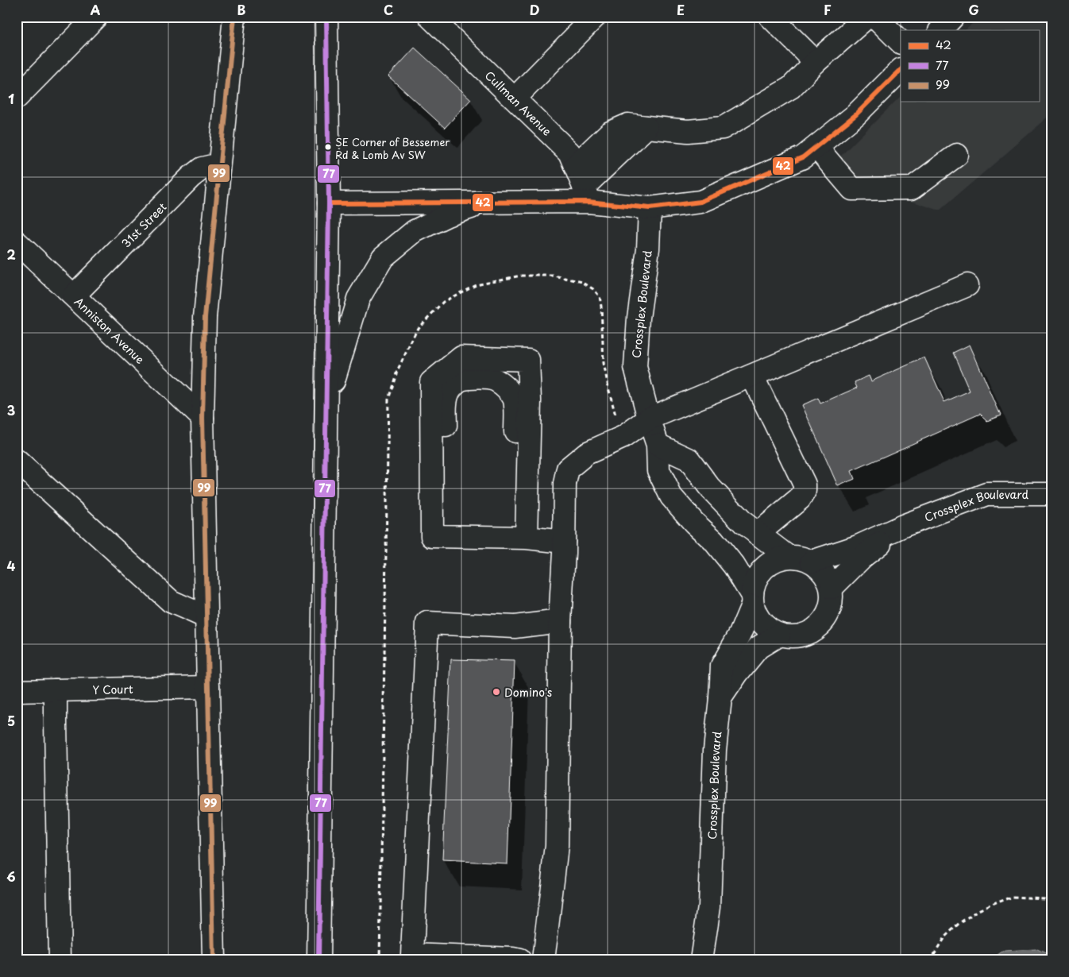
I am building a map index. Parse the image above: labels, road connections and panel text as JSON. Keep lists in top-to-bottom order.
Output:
{
  "streets": {
    "street": [
      "Cullman Avenue",
      "31st Street",
      "Crossplex Boulevard",
      "Anniston Avenue",
      "Y Court"
    ]
  },
  "crossings": [
    ["31st Street", "Anniston Avenue"]
  ],
  "places": ["SE Corner of Bessemer Rd & Lomb Av SW", "Domino's"],
  "lines": ["transit line 77", "transit line 99", "transit line 42"],
  "legend": ["42", "77", "99"],
  "grid": {
    "columns": [
      "A",
      "B",
      "C",
      "D",
      "E",
      "F",
      "G"
    ],
    "rows": [
      "1",
      "2",
      "3",
      "4",
      "5",
      "6"
    ]
  }
}
